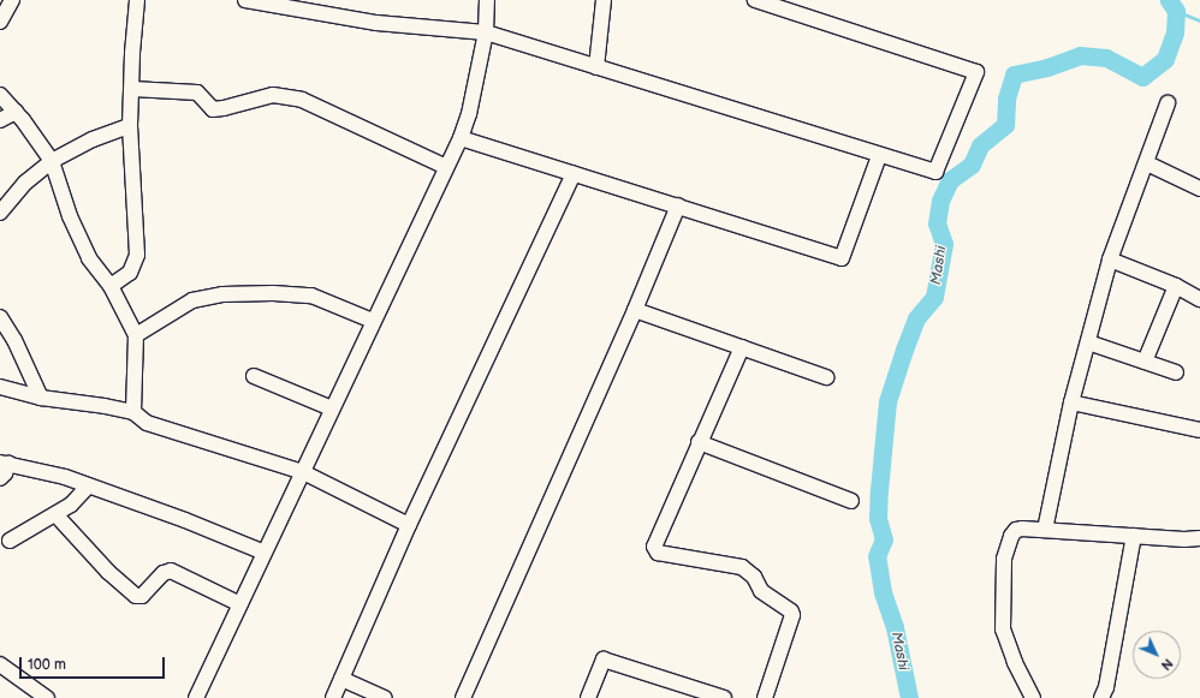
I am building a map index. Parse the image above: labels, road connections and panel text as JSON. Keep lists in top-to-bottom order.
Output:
{
  "water": ["Mashi"],
  "scale_bar": "100 m",
  "north": "bottom right"
}
